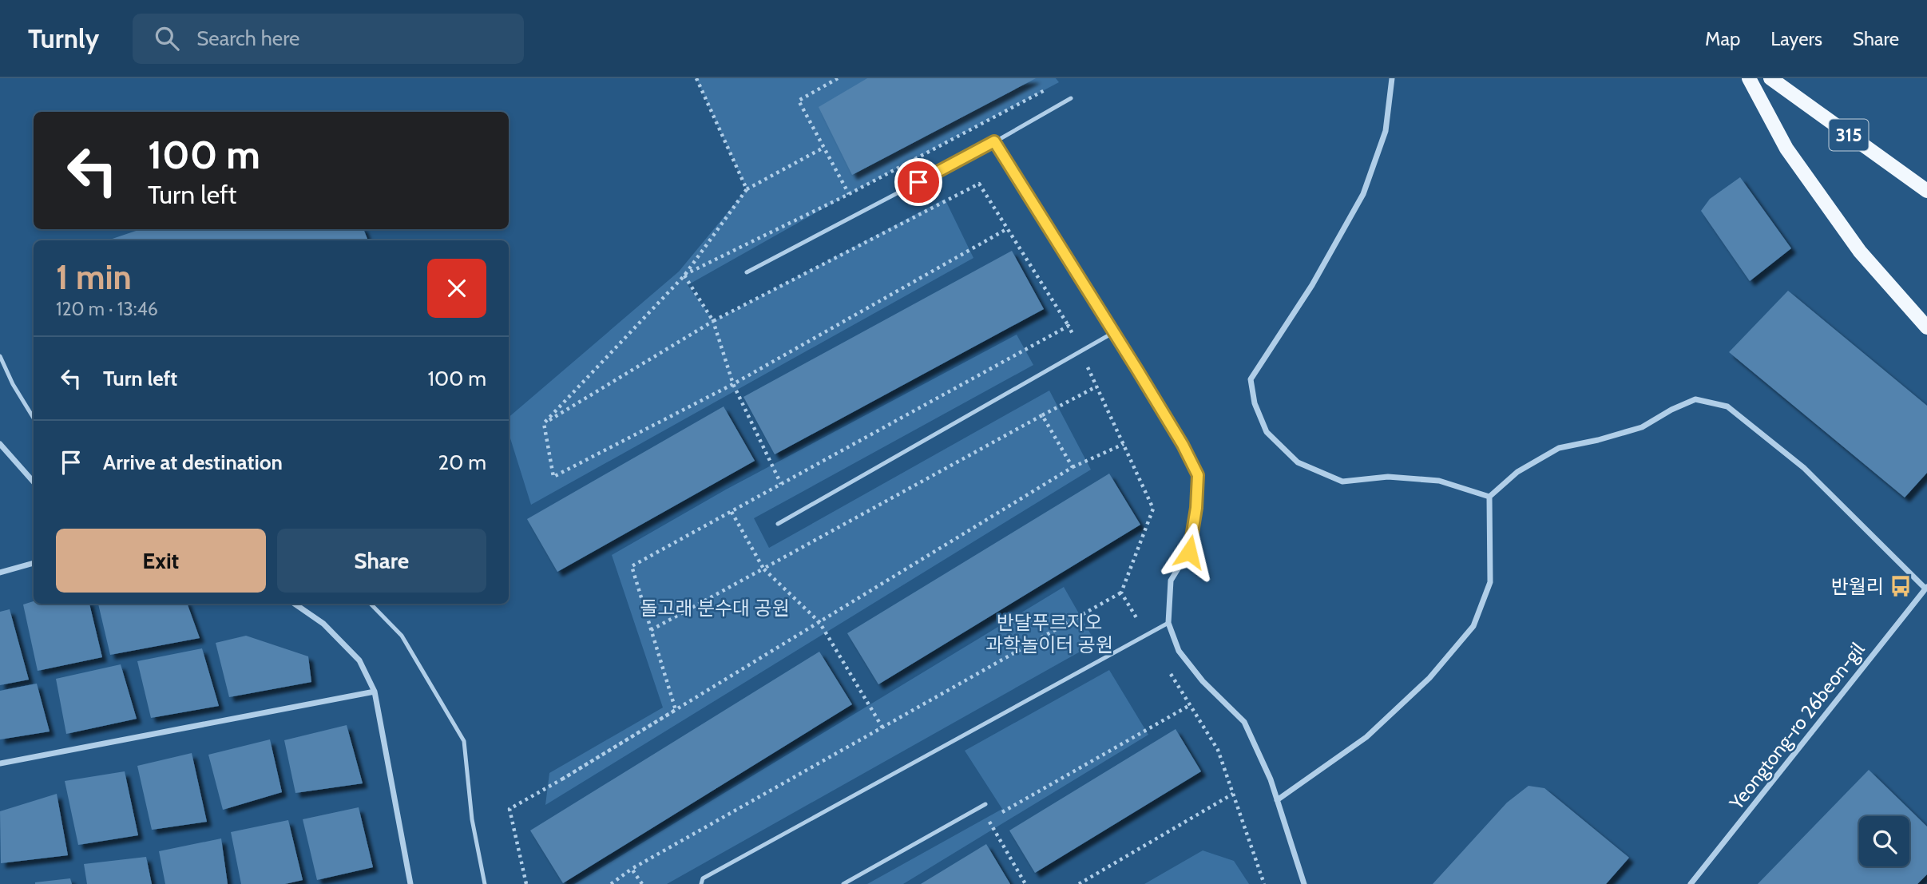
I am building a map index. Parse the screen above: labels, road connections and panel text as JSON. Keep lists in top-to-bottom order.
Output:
{
  "streets": {
    "main road": ["315"],
    "street": ["Yeongtong-ro 26beon-gil"]
  },
  "parks": ["돌고래 분수대 공원", "반달푸르지오 과학놀이터 공원"],
  "places": {
    "bus stop": ["반월리"]
  },
  "page": {
    "header": "Turnly",
    "search": "Search here",
    "nav": ["Map", "Layers", "Share"],
    "turn": ["100 m", "Turn left"],
    "heading": ["1 min", "120 m · 13:46"],
    "list": [
      {
        "name": "Turn left",
        "value": "100 m"
      },
      {
        "name": "Arrive at destination",
        "value": "20 m"
      }
    ],
    "buttons": ["Exit", "Share"]
  }
}
